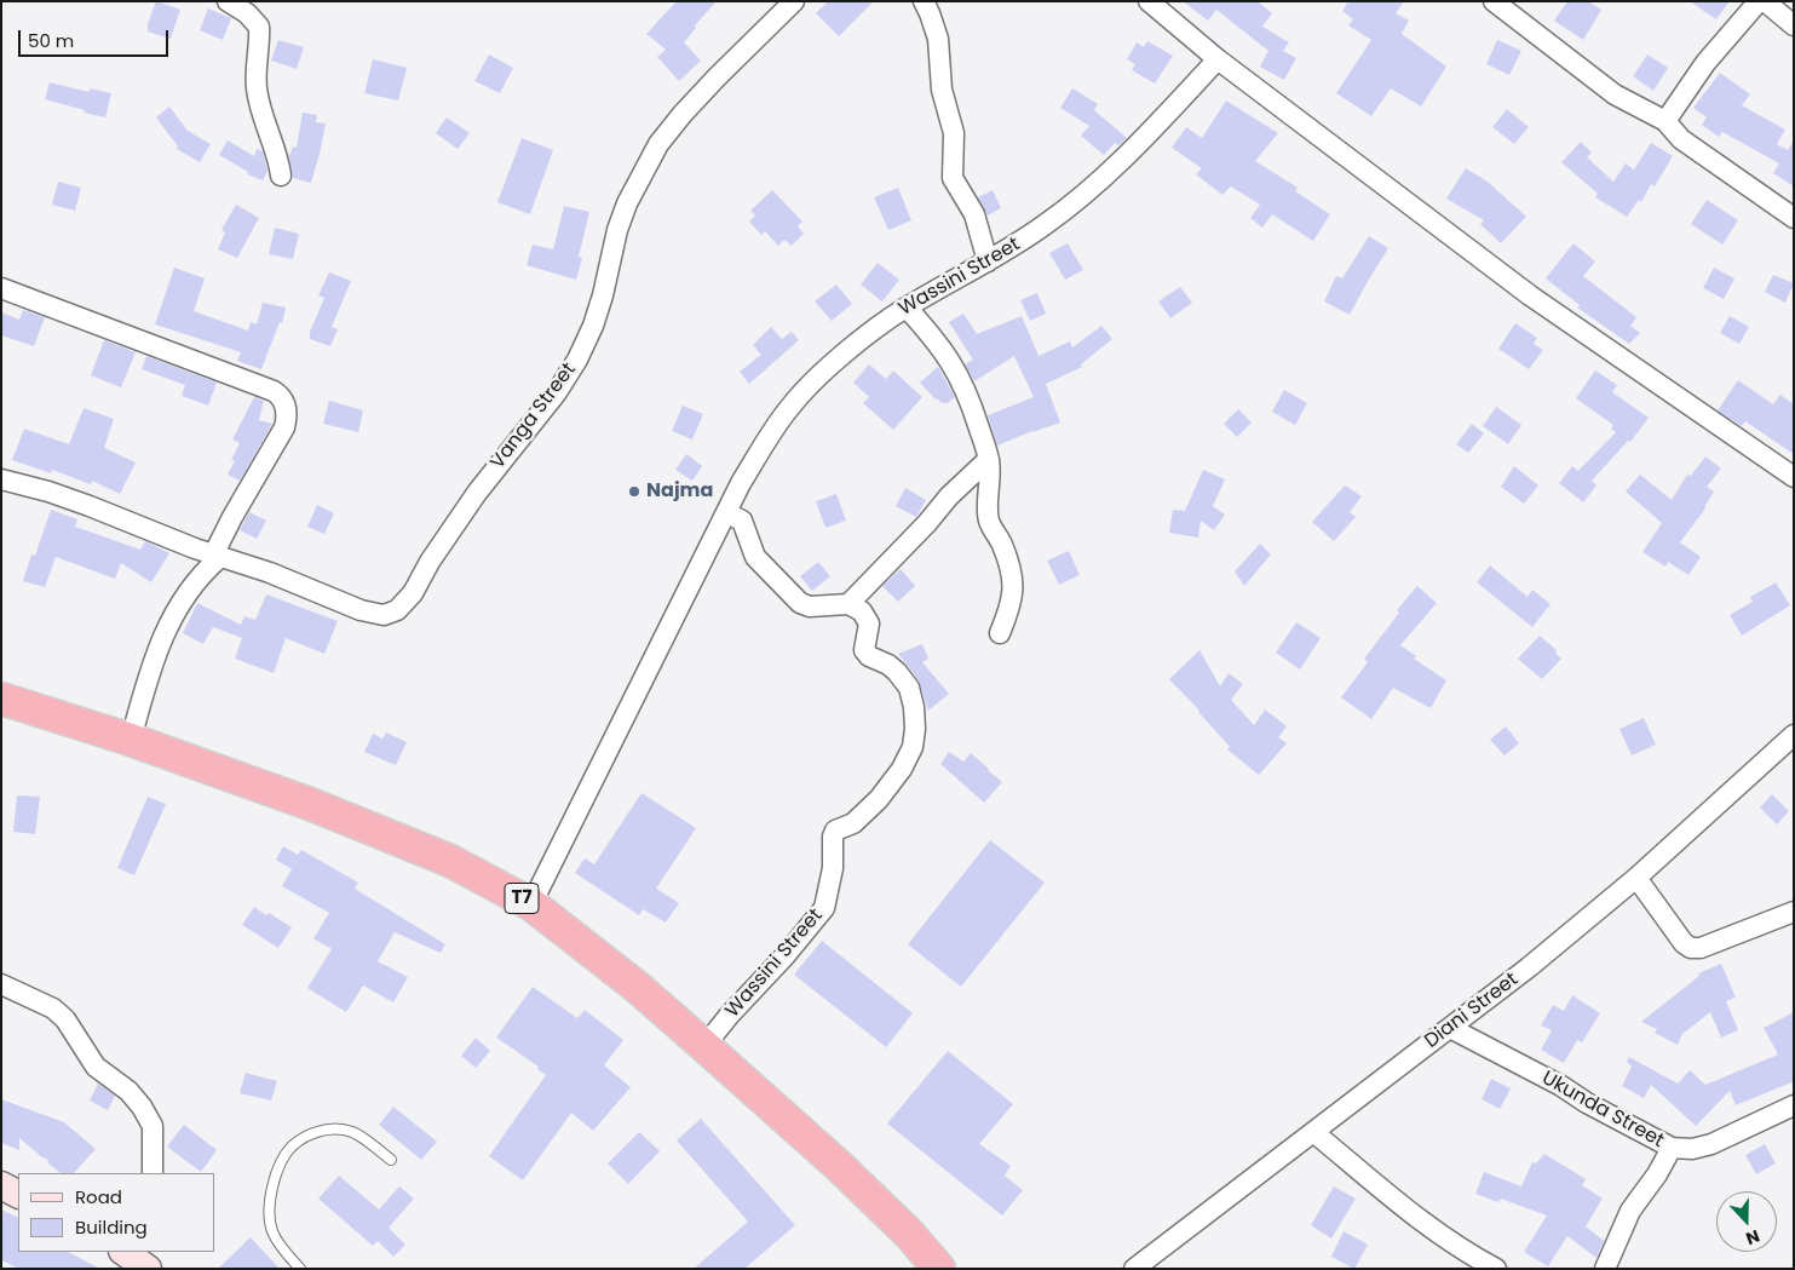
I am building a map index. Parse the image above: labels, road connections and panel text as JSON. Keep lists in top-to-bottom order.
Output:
{
  "streets": {
    "highway": ["T7"],
    "street": [
      "Wassini Street",
      "Vanga Street",
      "Diani Street",
      "Ukunda Street"
    ]
  },
  "crossings": [
    ["Wassini Street", "T7"],
    ["Diani Street", "Ukunda Street"]
  ],
  "places": ["Najma"],
  "legend": ["Road", "Building"],
  "scale_bar": "50 m",
  "north": "bottom"
}
